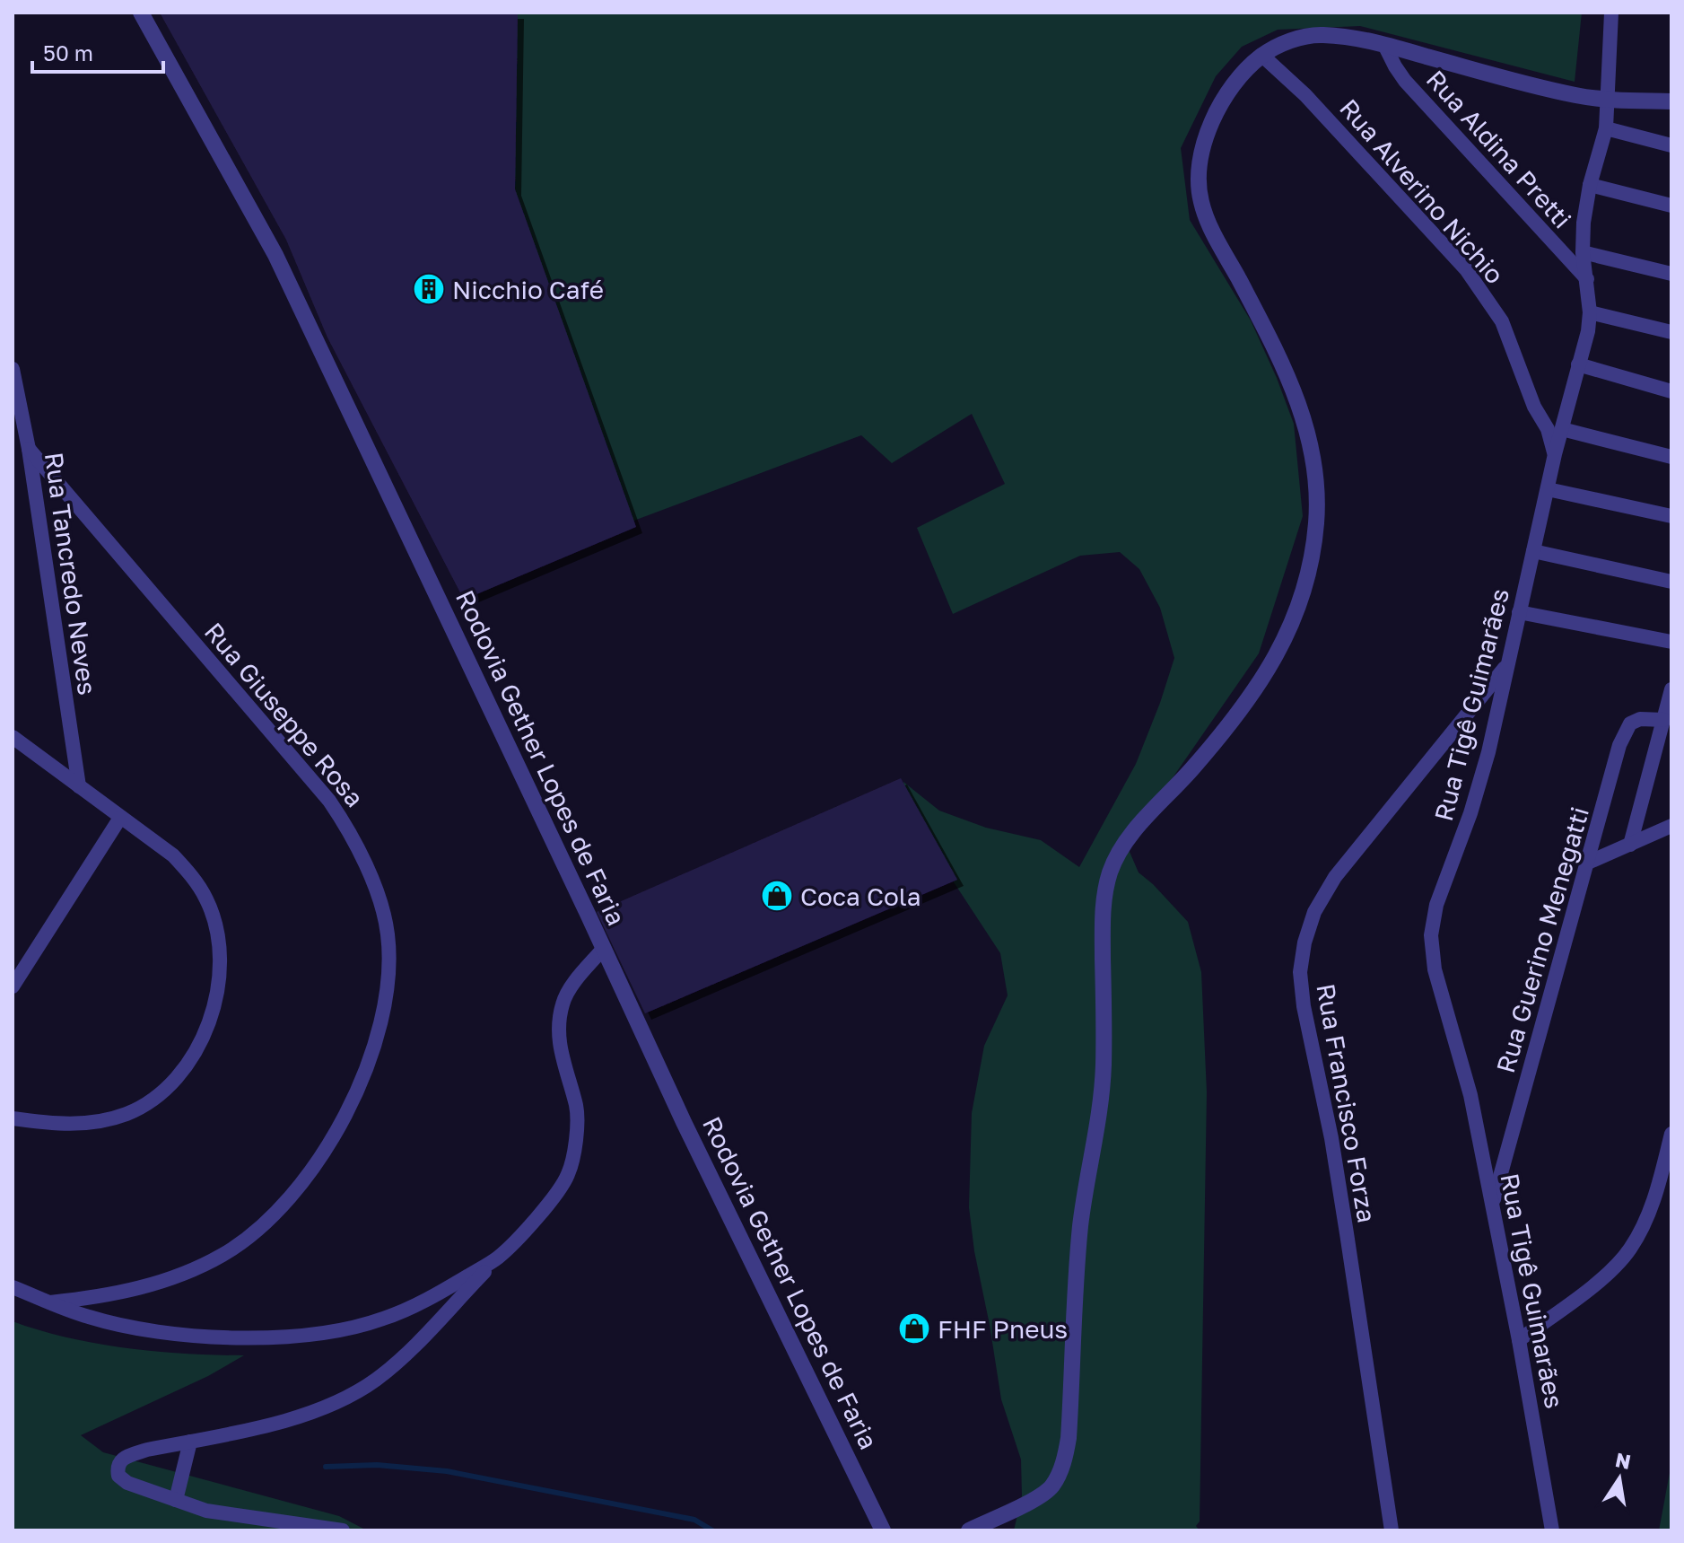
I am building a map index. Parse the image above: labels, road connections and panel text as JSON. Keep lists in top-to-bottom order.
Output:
{
  "streets": {
    "street": [
      "Rua Aldina Pretti",
      "Rua Alverino Nichio",
      "Rua Tancredo Neves",
      "Rua Tigê Guimarães",
      "Rua Giuseppe Rosa",
      "Rodovia Gether Lopes de Faria",
      "Rua Guerino Menegatti",
      "Rua Francisco Forza"
    ]
  },
  "crossings": [
    ["Rua Aldina Pretti", "Rua Tigê Guimarães"],
    ["Rua Alverino Nichio", "Rua Tigê Guimarães"],
    ["Rua Tancredo Neves", "Rua Giuseppe Rosa"],
    ["Rua Tigê Guimarães", "Rua Guerino Menegatti"],
    ["Rua Tigê Guimarães", "Rua Francisco Forza"]
  ],
  "places": {
    "building": ["Nicchio Café"],
    "shop": ["Coca Cola", "FHF Pneus"]
  },
  "scale_bar": "50 m",
  "north": "top"
}
